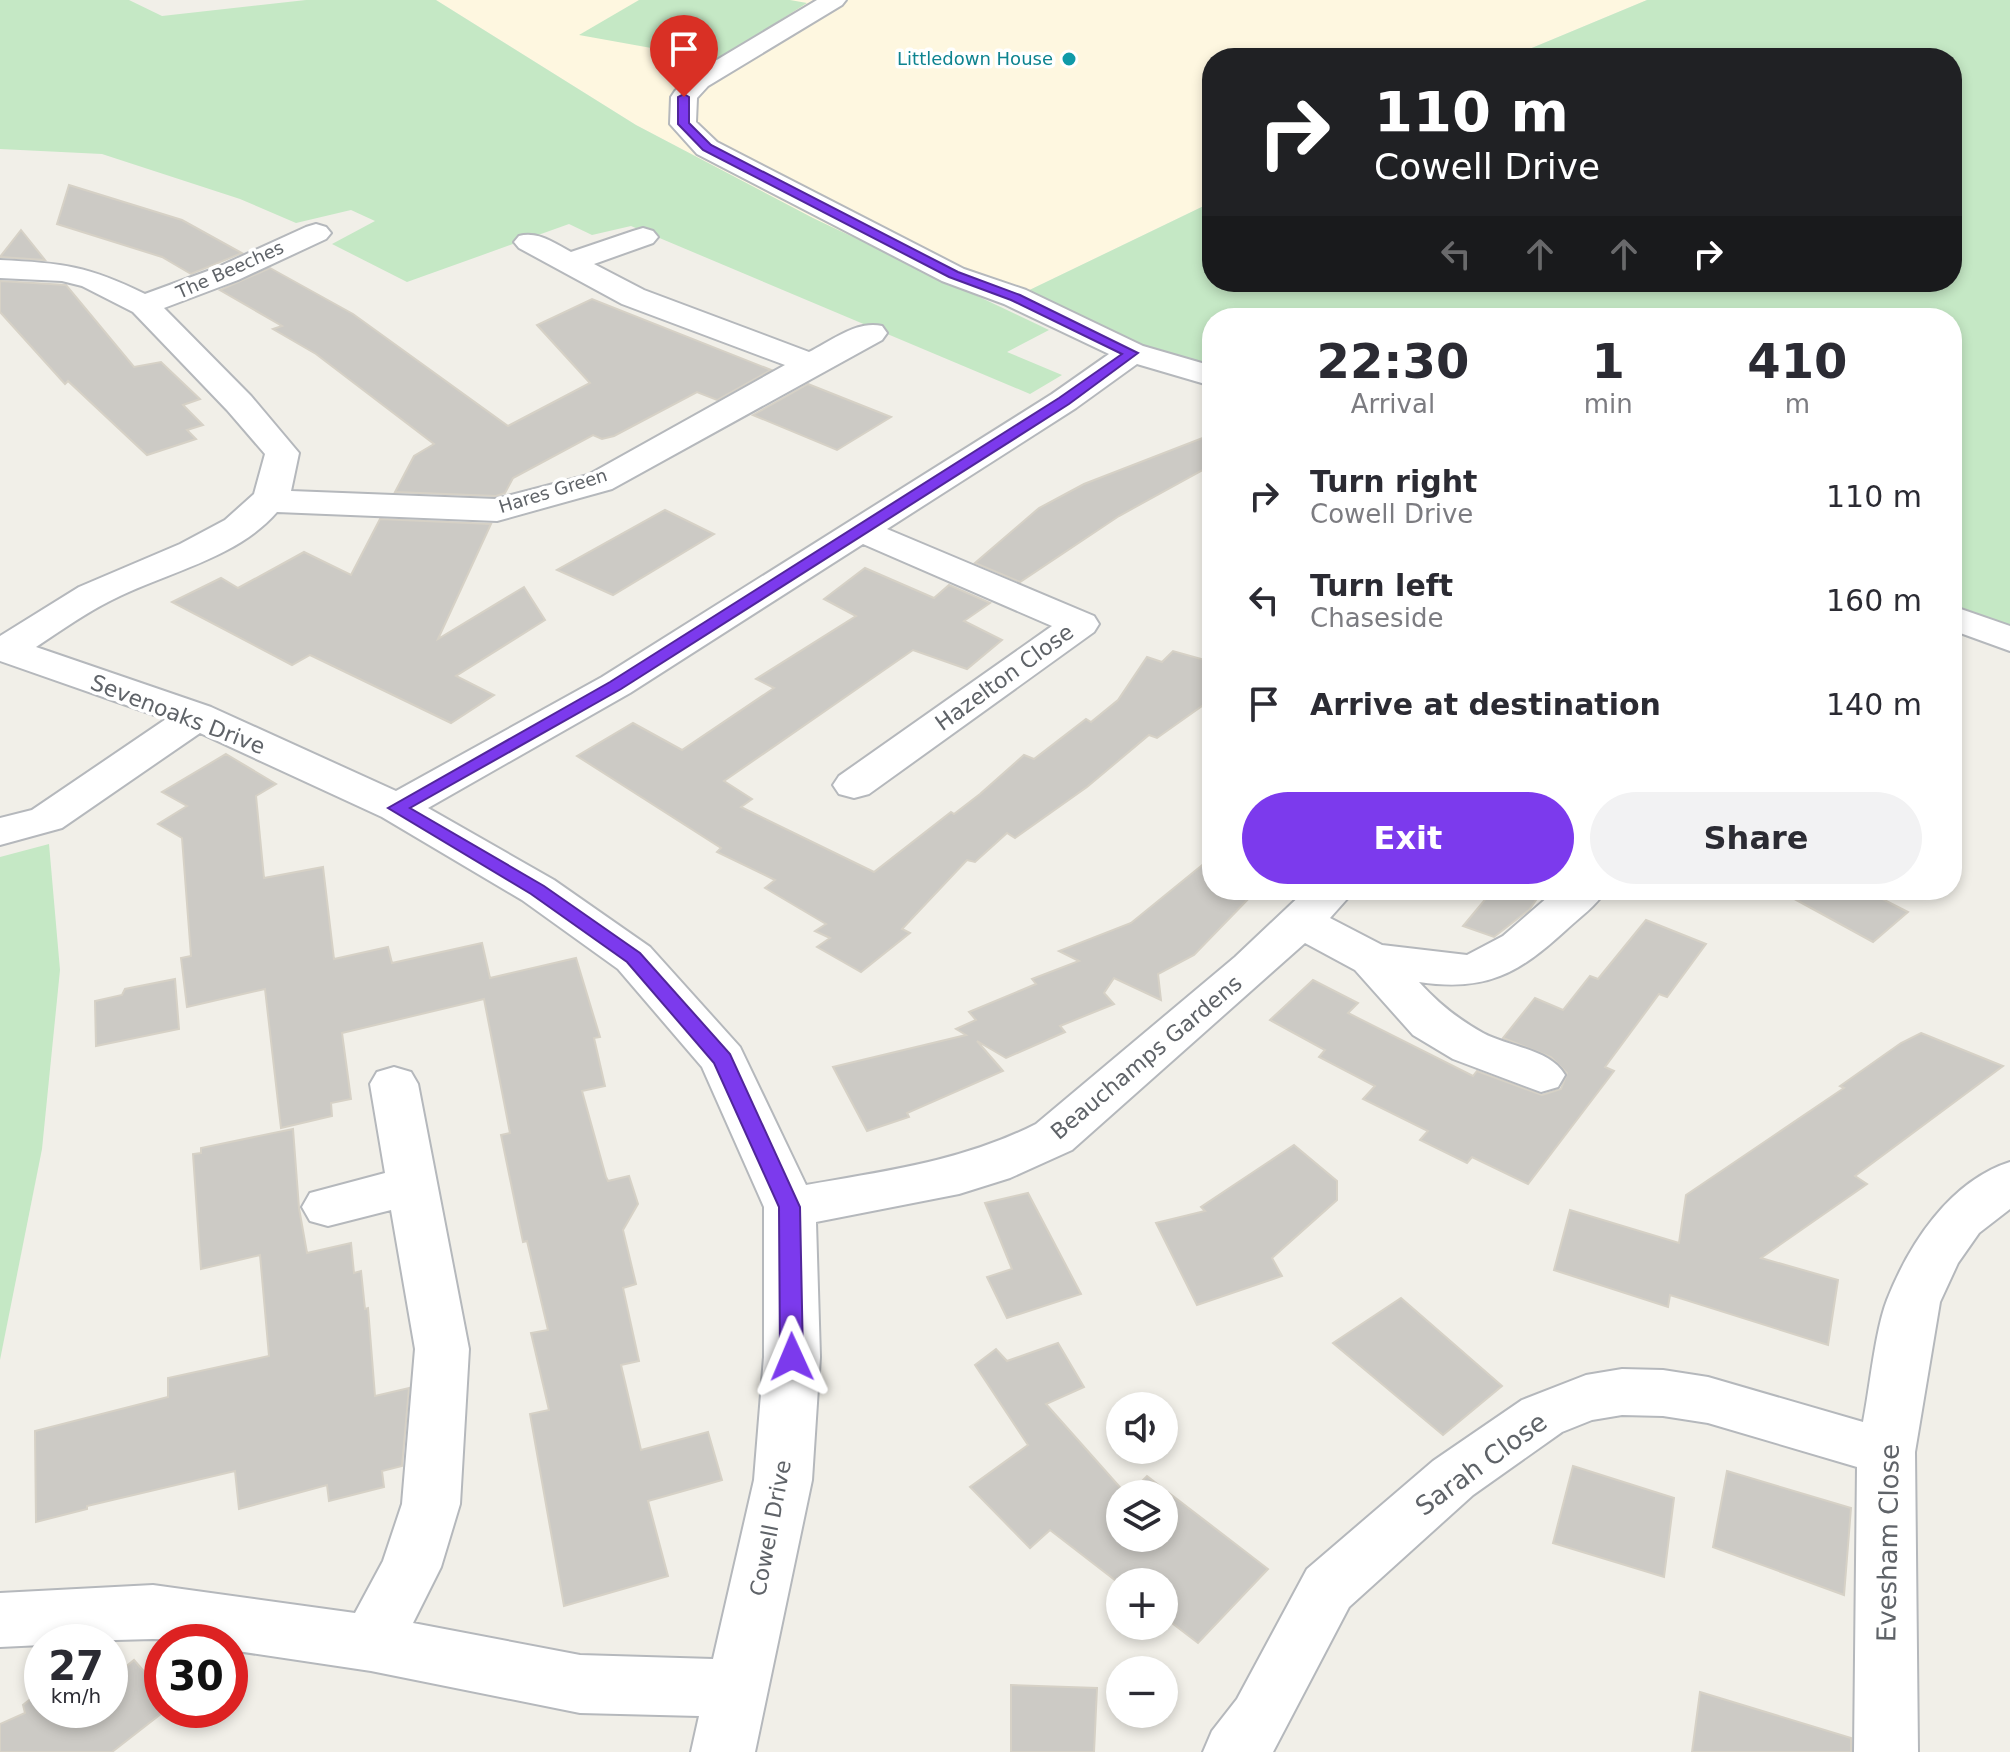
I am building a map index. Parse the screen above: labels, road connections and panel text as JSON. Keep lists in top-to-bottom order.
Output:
{
  "streets": {
    "street": [
      "The Beeches",
      "Hares Green",
      "Hazelton Close",
      "Sevenoaks Drive",
      "Beauchamps Gardens",
      "Sarah Close",
      "Cowell Drive",
      "Evesham Close"
    ]
  },
  "crossings": [
    ["Sevenoaks Drive", "Cowell Drive"],
    ["Beauchamps Gardens", "Cowell Drive"],
    ["Sarah Close", "Evesham Close"]
  ],
  "places": ["Littledown House"],
  "page": {
    "turn": ["110 m", "Cowell Drive"],
    "eta": [
      "22:30",
      "Arrival",
      "1",
      "min",
      "410",
      "m"
    ],
    "list": [
      {
        "name": "Turn right",
        "note": "Cowell Drive",
        "value": "110 m"
      },
      {
        "name": "Turn left",
        "note": "Chaseside",
        "value": "160 m"
      },
      {
        "name": "Arrive at destination",
        "value": "140 m"
      }
    ],
    "buttons": ["Exit", "Share"],
    "map_buttons": ["+", "−"],
    "speed": "27 km/h",
    "limit": "30"
  }
}
